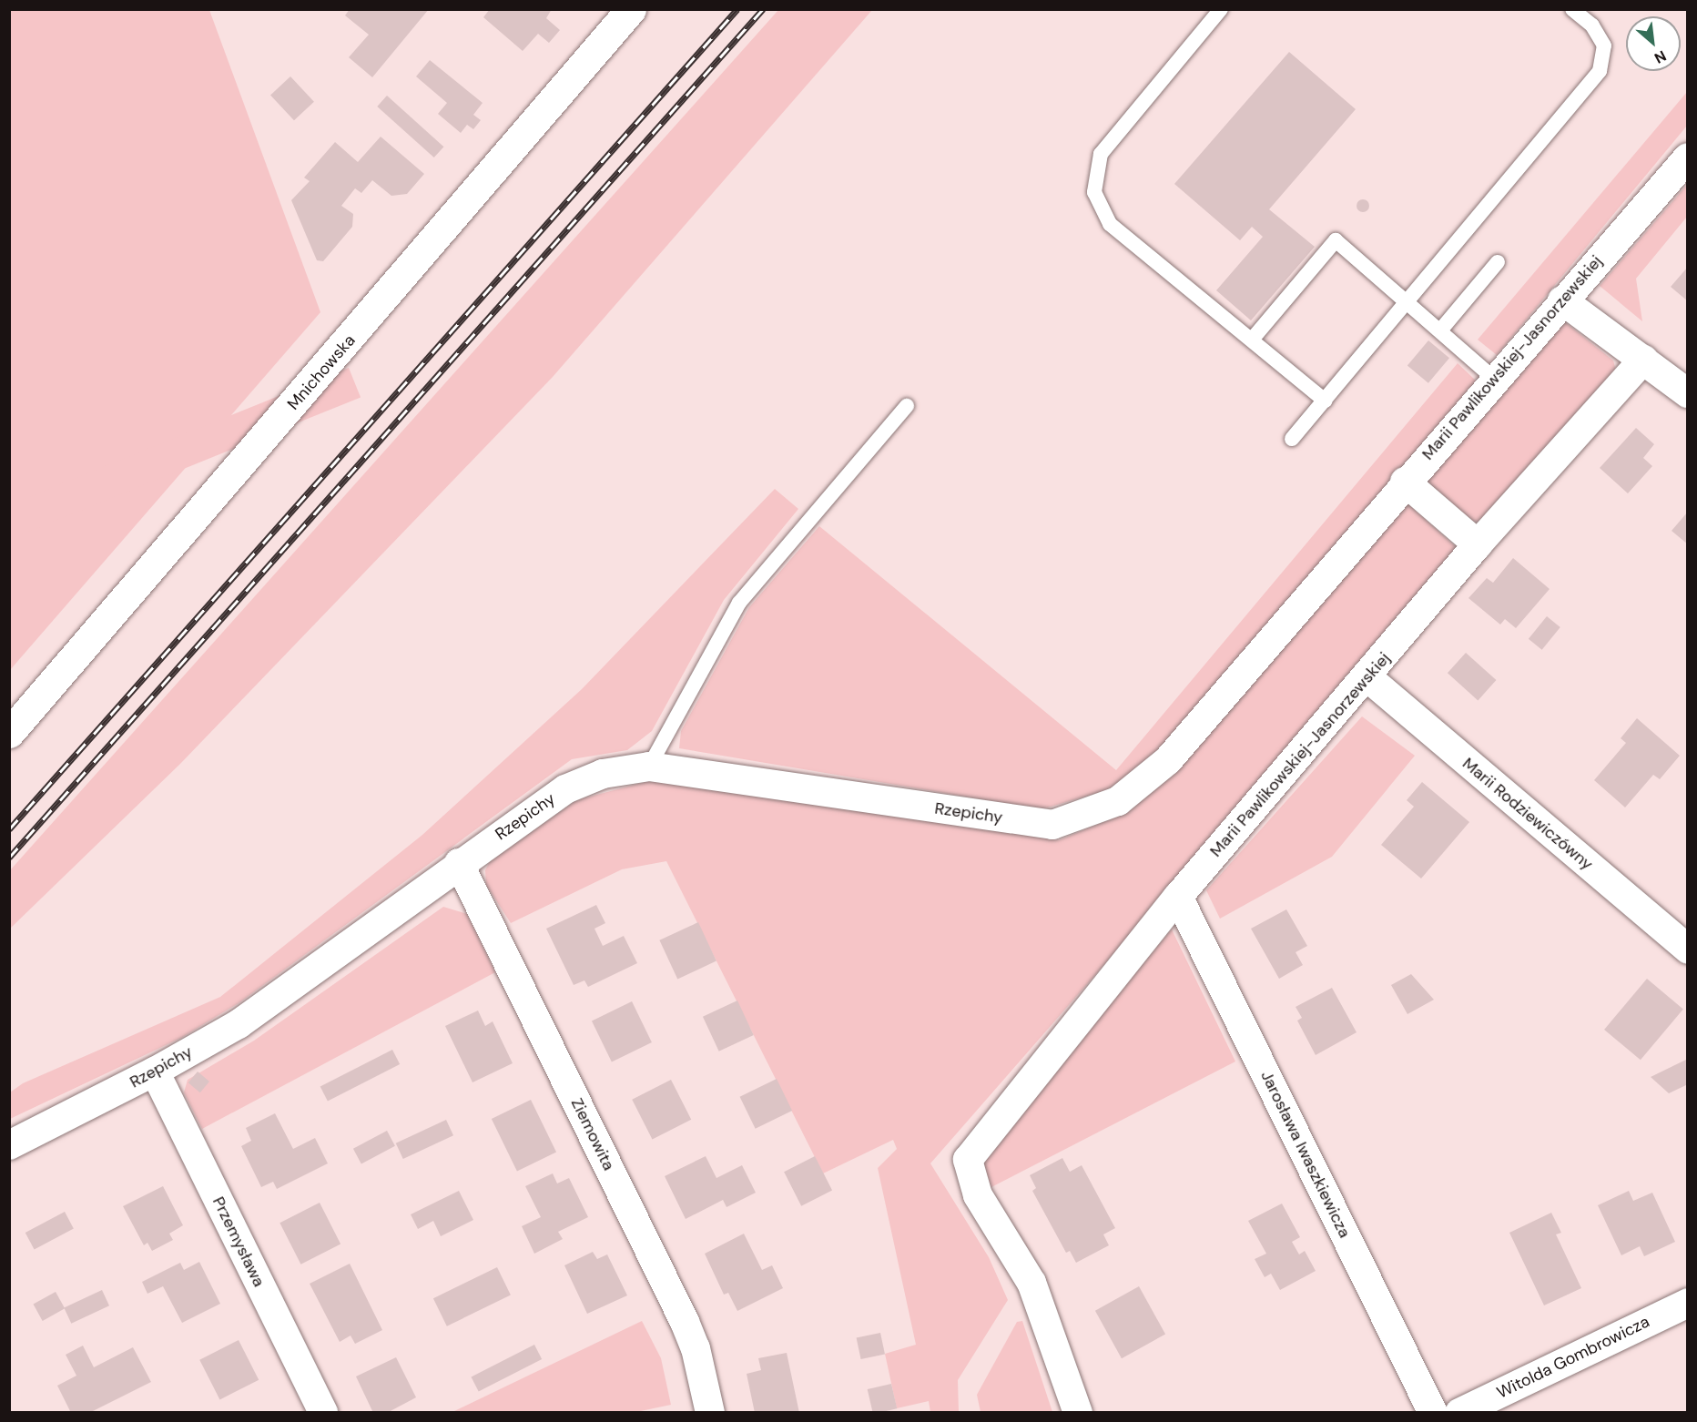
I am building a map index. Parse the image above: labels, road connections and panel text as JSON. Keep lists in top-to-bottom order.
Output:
{
  "streets": {
    "street": [
      "Marii Pawlikowskiej-Jasnorzewskiej",
      "Mnichowska",
      "Rzepichy",
      "Marii Rodziewiczówny",
      "Ziemowita",
      "Jarosława Iwaszkiewicza",
      "Przemysława",
      "Witolda Gombrowicza"
    ]
  },
  "crossings": [
    ["Marii Pawlikowskiej-Jasnorzewskiej", "Rzepichy"],
    ["Marii Pawlikowskiej-Jasnorzewskiej", "Marii Rodziewiczówny"],
    ["Marii Pawlikowskiej-Jasnorzewskiej", "Jarosława Iwaszkiewicza"],
    ["Rzepichy", "Ziemowita"],
    ["Rzepichy", "Przemysława"]
  ],
  "north": "bottom right"
}
